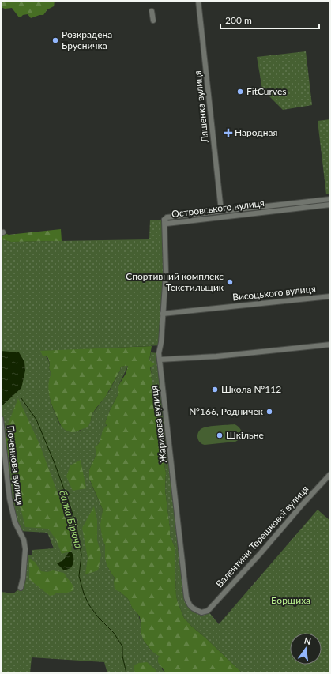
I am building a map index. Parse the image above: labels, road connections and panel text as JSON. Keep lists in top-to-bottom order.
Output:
{
  "streets": {
    "street": [
      "Ляшенка вулиця",
      "Островського вулиця",
      "Висоцького вулиця",
      "Жарикова вулиця",
      "Поченкова вулиця",
      "Валентини Терешкової вулиця"
    ]
  },
  "crossings": [
    ["Ляшенка вулиця", "Островського вулиця"],
    ["Островського вулиця", "Жарикова вулиця"],
    ["Висоцького вулиця", "Жарикова вулиця"],
    ["Жарикова вулиця", "Валентини Терешкової вулиця"]
  ],
  "water": ["балка Бірюча"],
  "parks": ["Борщиха"],
  "places": {
    "other": [
      "Розкрадена Брусничка",
      "FitCurves",
      "Спортивний комплекс Текстильщик",
      "Школа №112",
      "№166, Родничек",
      "Шкільне"
    ],
    "health": ["Народная"]
  },
  "scale_bar": "200 m",
  "north": "top"
}
